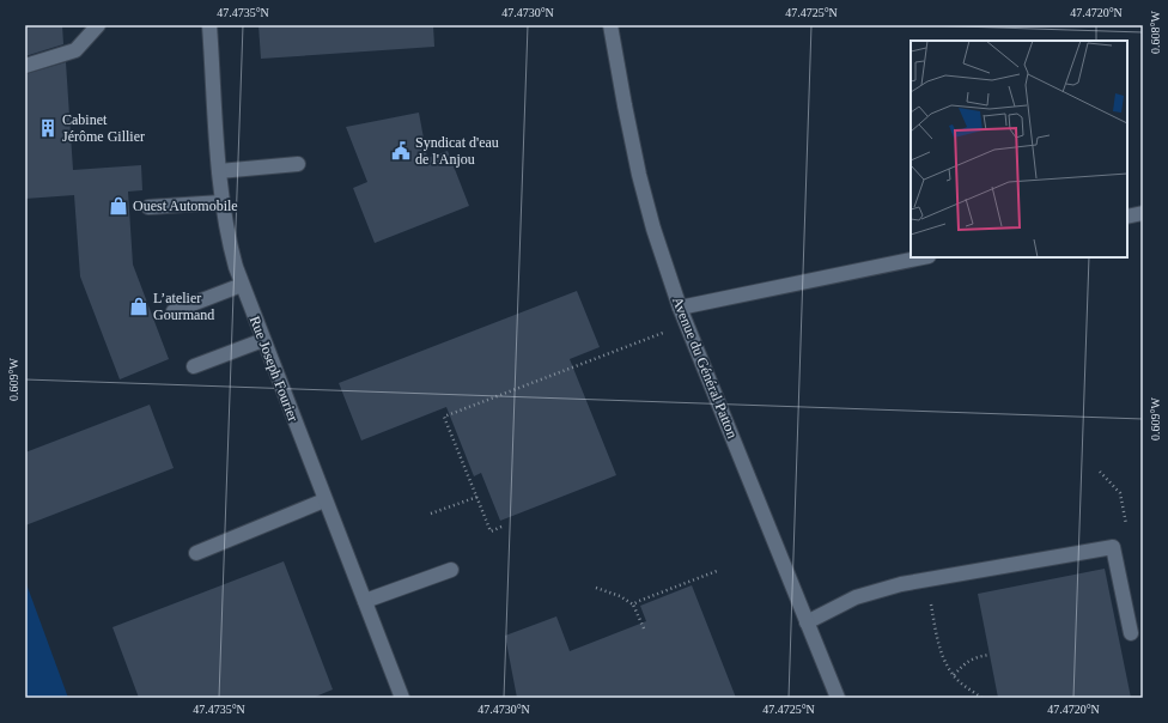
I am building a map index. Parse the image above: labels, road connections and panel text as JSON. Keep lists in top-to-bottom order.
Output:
{
  "streets": {
    "street": ["Avenue du Général Patton", "Rue Joseph Fourier"]
  },
  "places": {
    "building": ["Cabinet Jérôme Gillier"],
    "public building": ["Syndicat d'eau de l'Anjou"],
    "shop": ["Ouest Automobile", "L’atelier Gourmand"]
  },
  "coordinates": [
    "47.4735°N",
    "47.4730°N",
    "47.4725°N",
    "47.4720°N",
    "0.608°W",
    "0.609°W"
  ]
}
